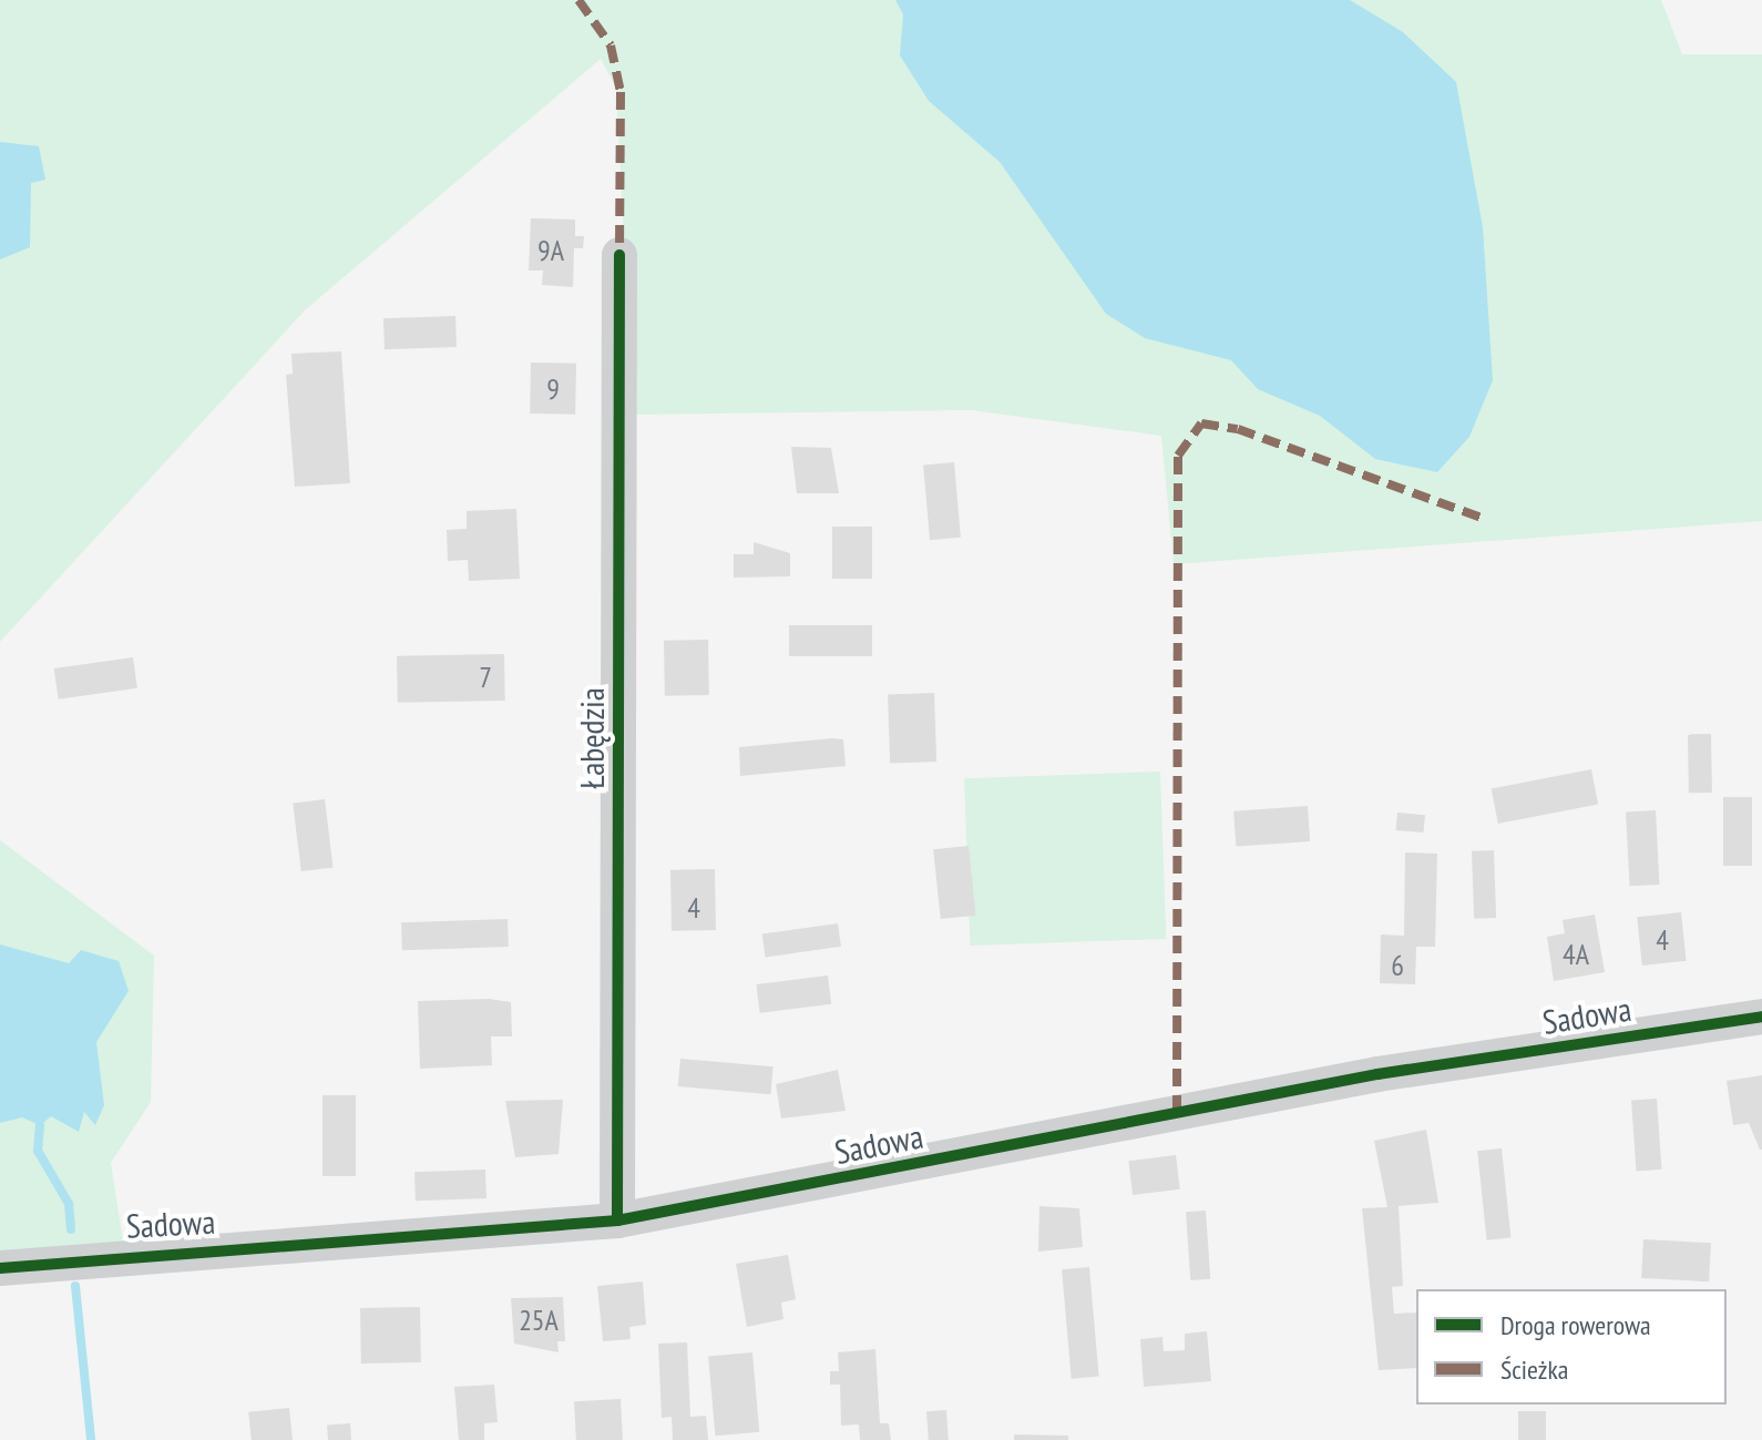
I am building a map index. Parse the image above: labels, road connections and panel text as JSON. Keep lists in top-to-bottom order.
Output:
{
  "streets": {
    "street": ["Łabędzia", "Sadowa"]
  },
  "crossings": [
    ["Łabędzia", "Sadowa"]
  ],
  "house_numbers": [
    "9A",
    "9",
    "7",
    "4",
    "4",
    "4A",
    "6",
    "25A"
  ],
  "legend": ["Droga rowerowa", "Ścieżka"]
}
